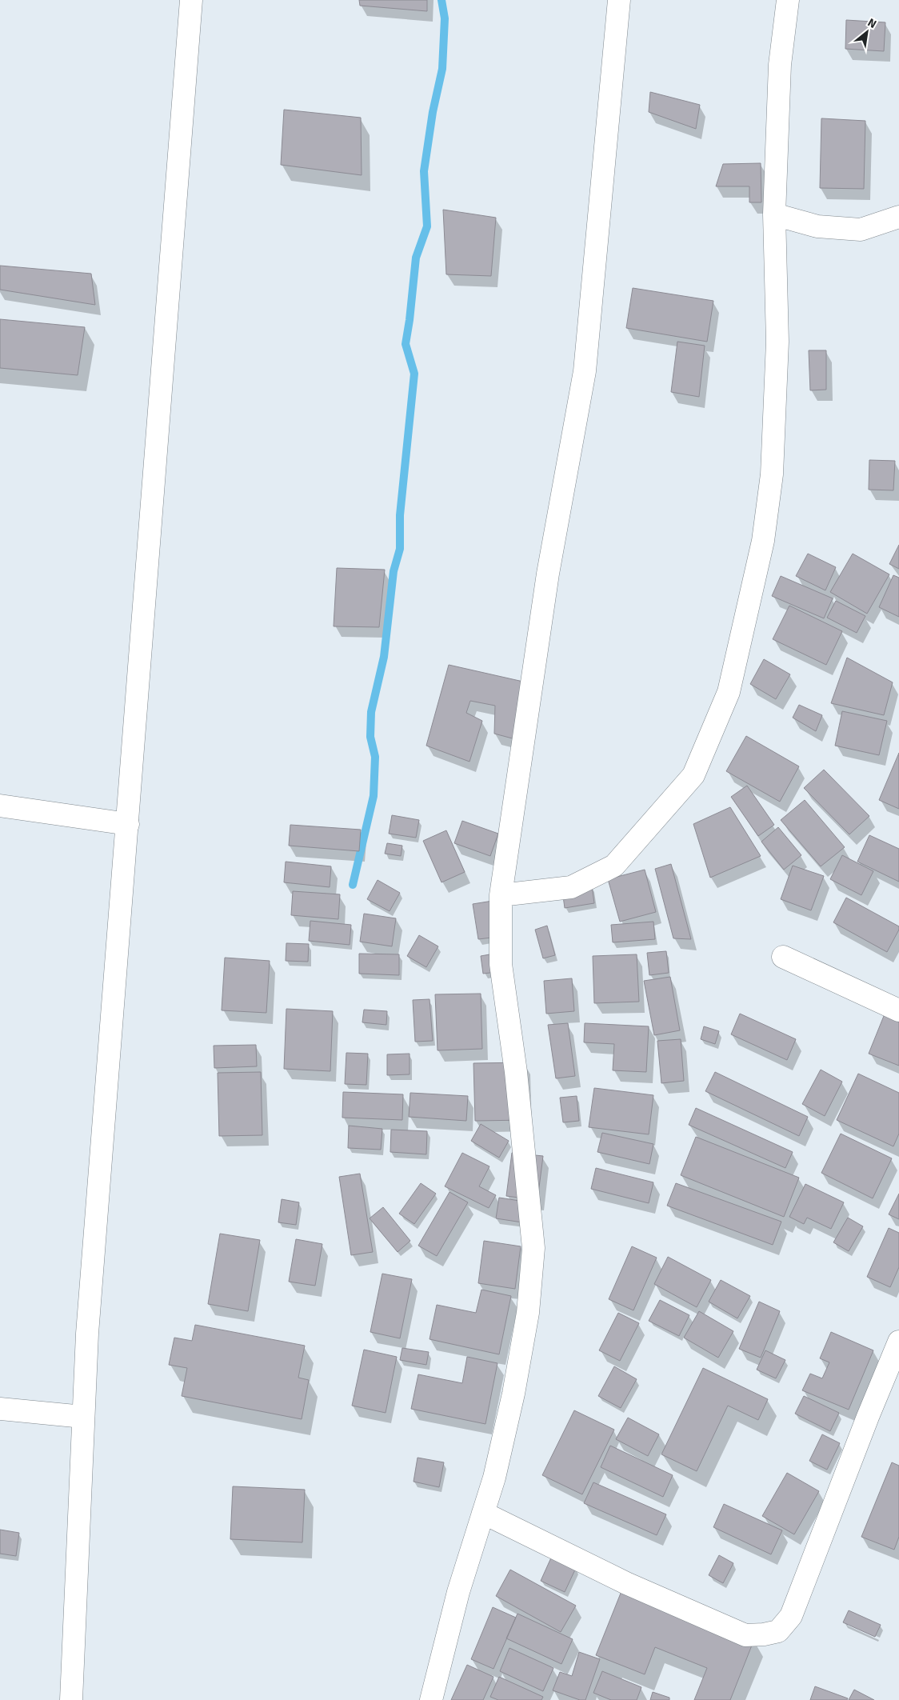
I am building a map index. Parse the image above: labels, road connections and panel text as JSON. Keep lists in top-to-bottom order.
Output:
{
  "north": "top right"
}
